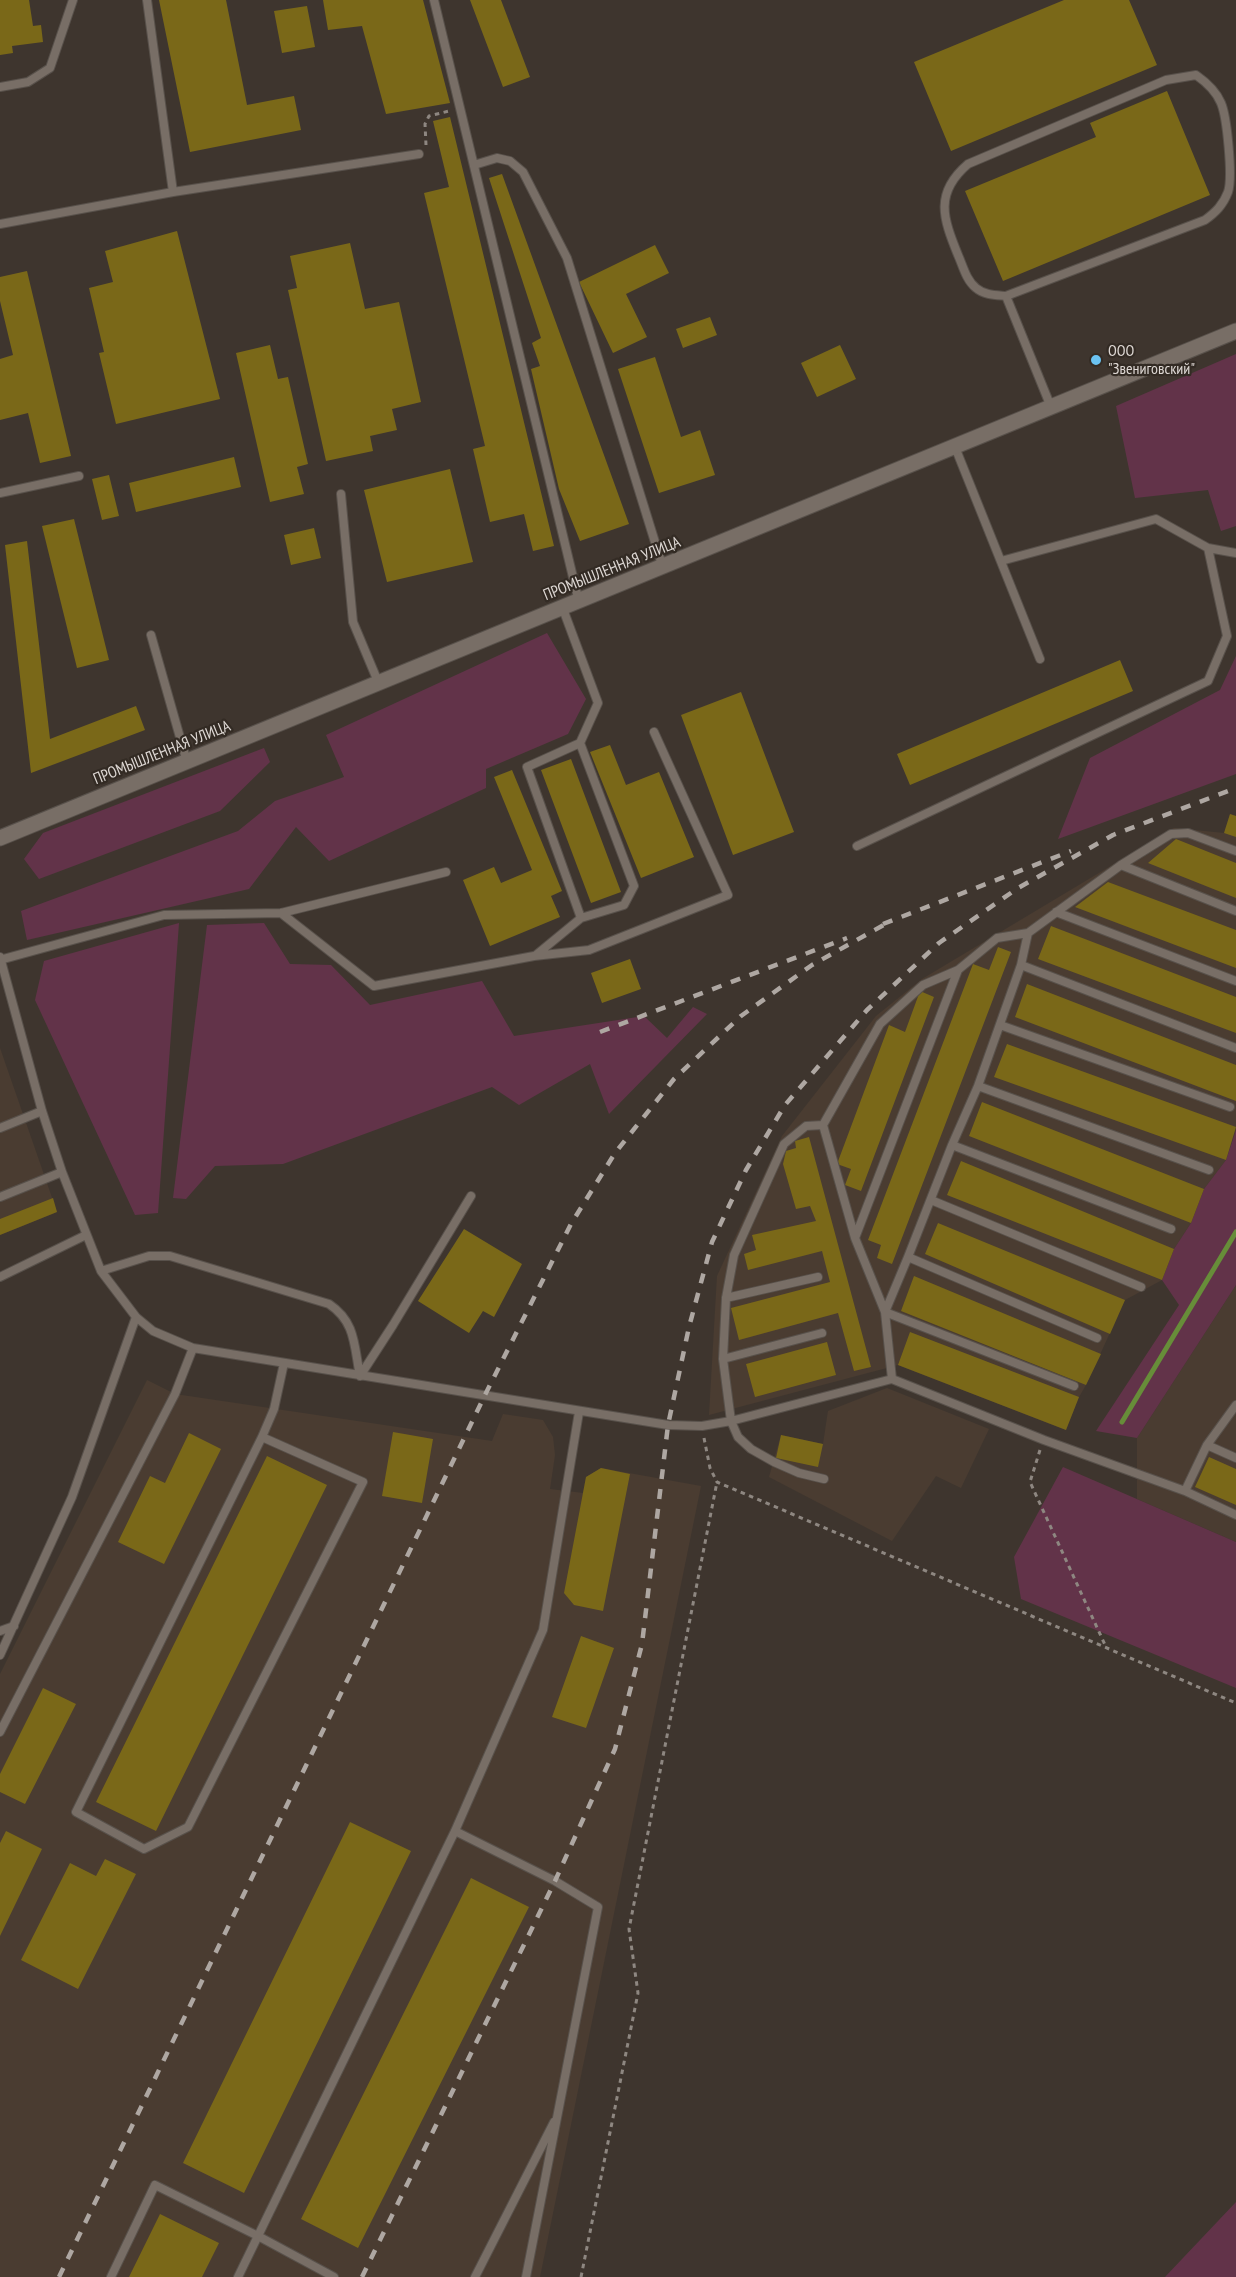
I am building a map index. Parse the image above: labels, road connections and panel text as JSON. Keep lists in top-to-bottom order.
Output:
{
  "streets": {
    "street": ["ПРОМЫШЛЕННАЯ УЛИЦА"]
  },
  "places": ["ООО \"Звениговский\""]
}
